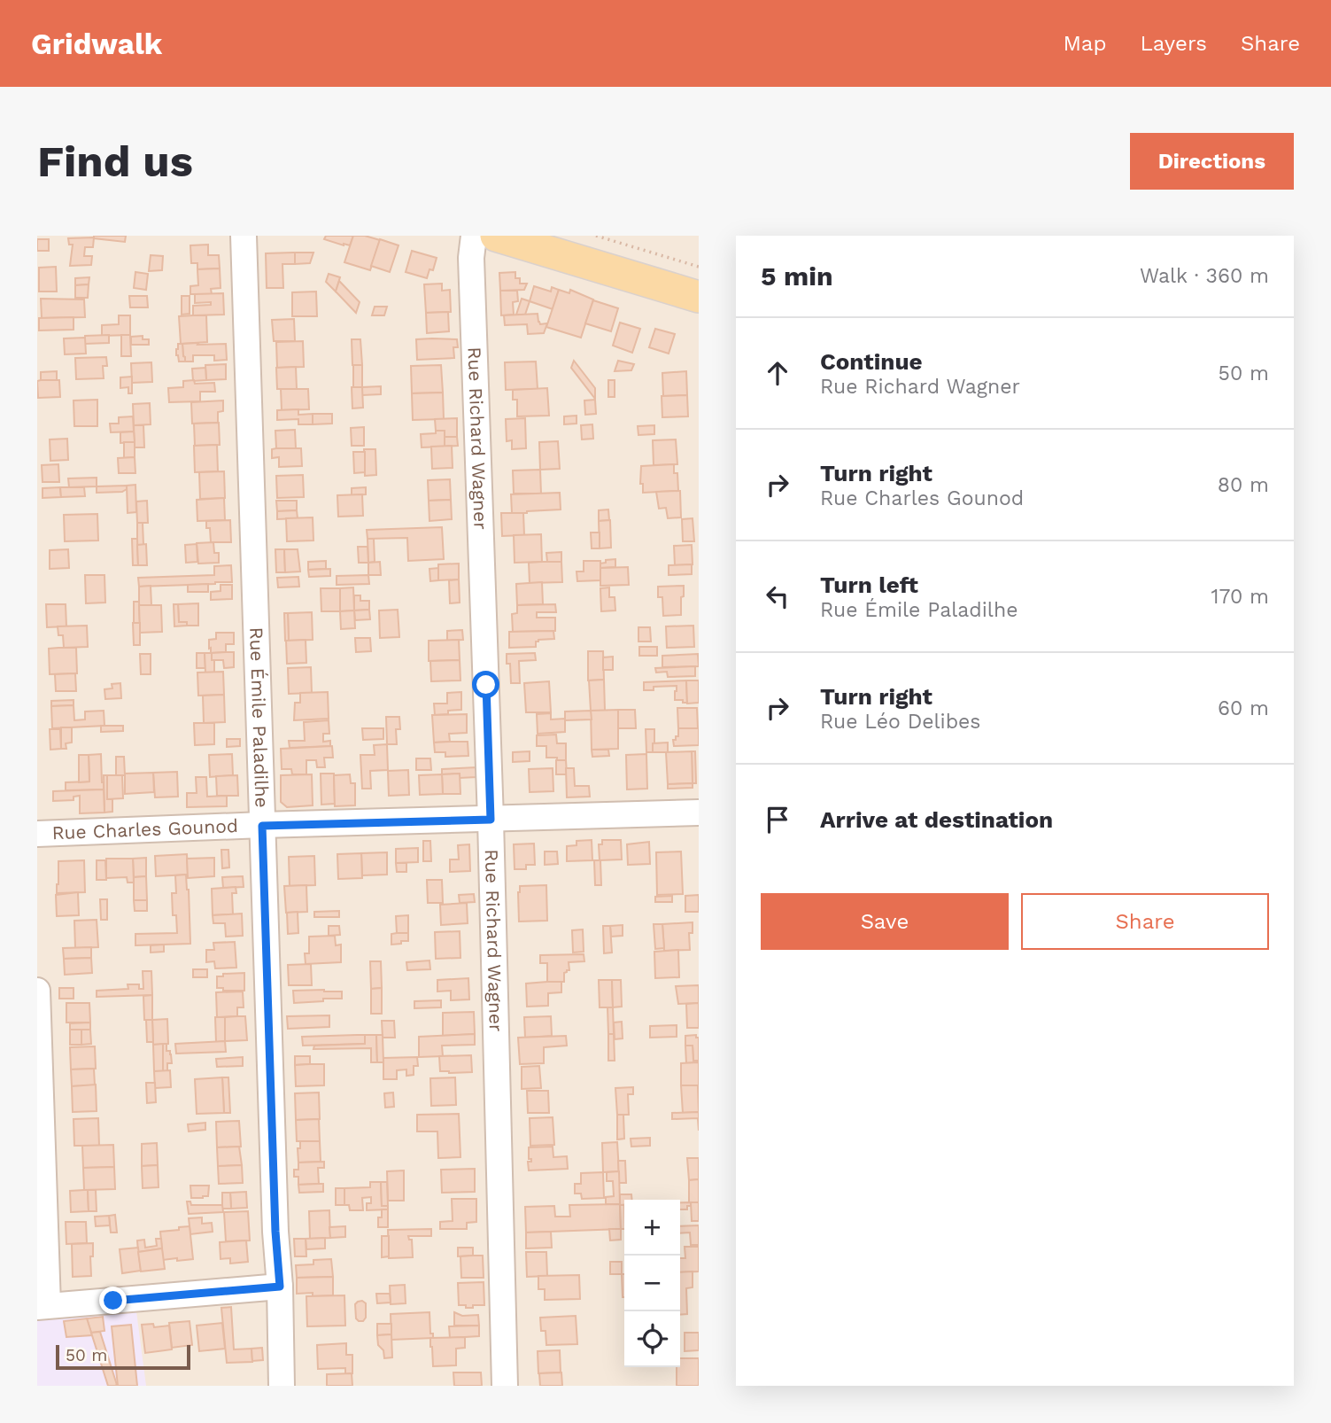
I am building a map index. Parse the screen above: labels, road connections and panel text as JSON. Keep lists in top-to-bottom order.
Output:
{
  "streets": {
    "street": ["Rue Richard Wagner", "Rue Émile Paladilhe", "Rue Charles Gounod"]
  },
  "crossings": [
    ["Rue Richard Wagner", "Rue Charles Gounod"],
    ["Rue Émile Paladilhe", "Rue Charles Gounod"]
  ],
  "scale_bar": "50 m",
  "page": {
    "header": "Gridwalk",
    "nav": ["Map", "Layers", "Share"],
    "buttons": [
      "Directions",
      ["Save", "Share"]
    ],
    "title": "Find us",
    "heading": ["5 min", "Walk · 360 m"],
    "list": [
      ["Continue", "Rue Richard Wagner", "50 m"],
      ["Turn right", "Rue Charles Gounod", "80 m"],
      ["Turn left", "Rue Émile Paladilhe", "170 m"],
      ["Turn right", "Rue Léo Delibes", "60 m"],
      "Arrive at destination"
    ],
    "map_buttons": ["+", "−"],
    "scale": "50 m"
  }
}
